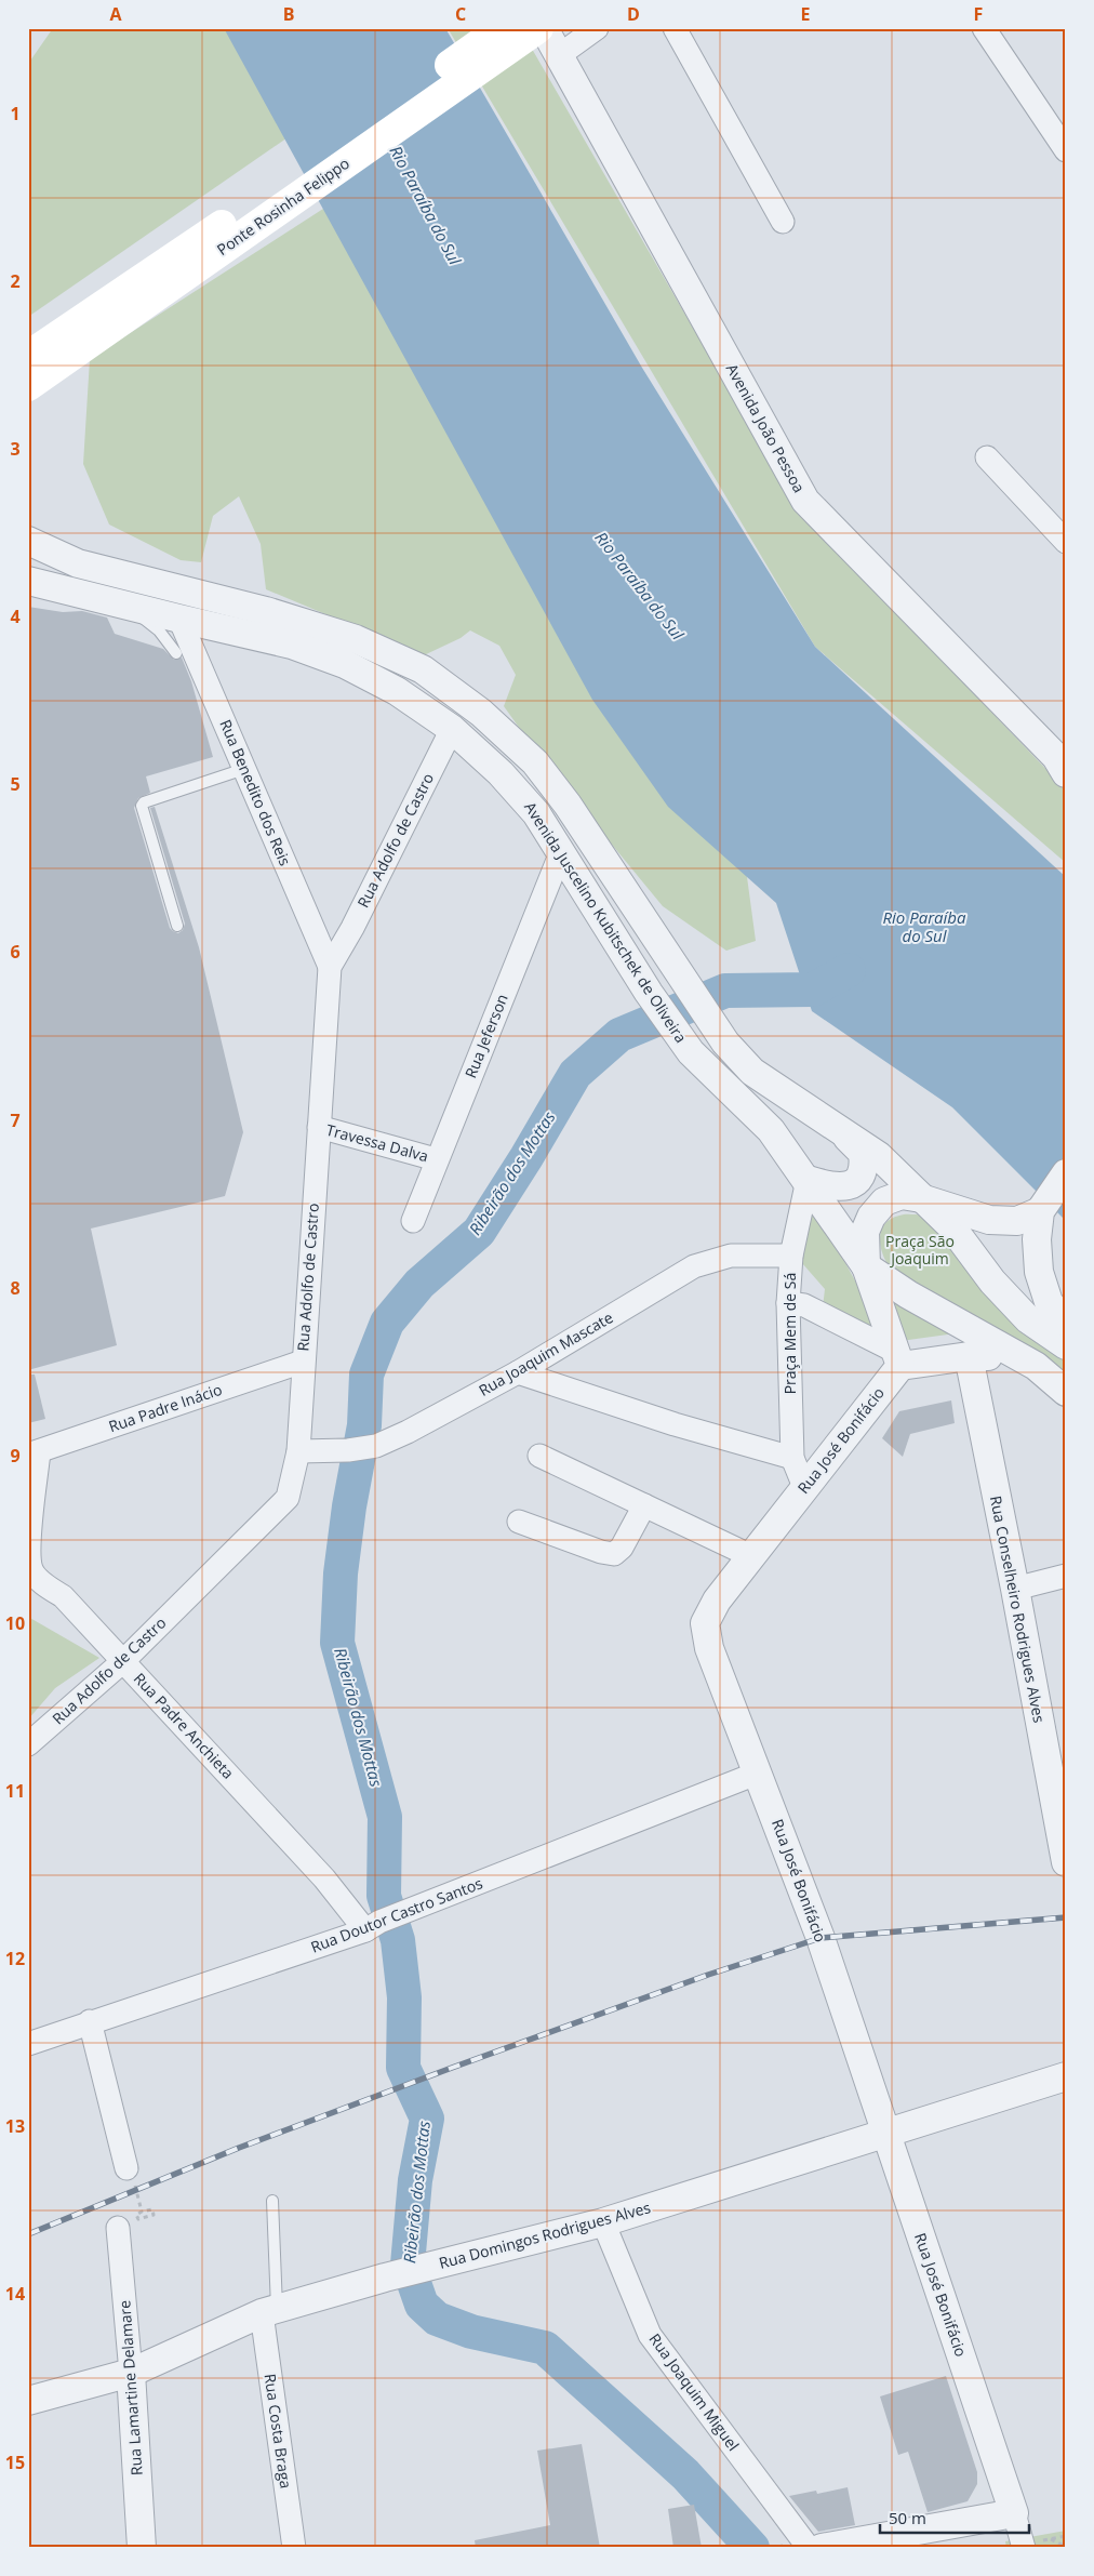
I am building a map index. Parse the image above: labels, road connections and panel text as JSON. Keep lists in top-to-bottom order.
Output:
{
  "streets": {
    "main road": ["Ponte Rosinha Felippo"],
    "street": [
      "Avenida João Pessoa",
      "Rua Benedito dos Reis",
      "Rua Adolfo de Castro",
      "Avenida Juscelino Kubitschek de Oliveira",
      "Rua Jeferson",
      "Travessa Dalva",
      "Praça Mem de Sá",
      "Rua Joaquim Mascate",
      "Rua Padre Inácio",
      "Rua José Bonifácio",
      "Rua Conselheiro Rodrigues Alves",
      "Rua Padre Anchieta",
      "Rua Doutor Castro Santos",
      "Rua Domingos Rodrigues Alves",
      "Rua Lamartine Delamare",
      "Rua Joaquim Miguel",
      "Rua Costa Braga"
    ]
  },
  "crossings": [
    ["Rua Benedito dos Reis", "Rua Adolfo de Castro"],
    ["Rua Benedito dos Reis", "Avenida Juscelino Kubitschek de Oliveira"],
    ["Rua Adolfo de Castro", "Avenida Juscelino Kubitschek de Oliveira"],
    ["Rua Adolfo de Castro", "Travessa Dalva"],
    ["Rua Adolfo de Castro", "Rua Joaquim Mascate"],
    ["Rua Adolfo de Castro", "Rua Padre Inácio"],
    ["Rua Adolfo de Castro", "Rua Padre Anchieta"],
    ["Avenida Juscelino Kubitschek de Oliveira", "Rua Jeferson"],
    ["Avenida Juscelino Kubitschek de Oliveira", "Praça Mem de Sá"],
    ["Rua Jeferson", "Travessa Dalva"],
    ["Praça Mem de Sá", "Rua Joaquim Mascate"],
    ["Praça Mem de Sá", "Rua José Bonifácio"],
    ["Rua Padre Inácio", "Rua Padre Anchieta"],
    ["Rua José Bonifácio", "Rua Doutor Castro Santos"],
    ["Rua José Bonifácio", "Rua Domingos Rodrigues Alves"],
    ["Rua Padre Anchieta", "Rua Doutor Castro Santos"],
    ["Rua Domingos Rodrigues Alves", "Rua Lamartine Delamare"],
    ["Rua Domingos Rodrigues Alves", "Rua Joaquim Miguel"],
    ["Rua Domingos Rodrigues Alves", "Rua Costa Braga"]
  ],
  "water": ["Rio Paraíba do Sul", "Ribeirão dos Mottas"],
  "parks": ["Praça São Joaquim"],
  "scale_bar": "50 m",
  "grid": {
    "columns": [
      "A",
      "B",
      "C",
      "D",
      "E",
      "F"
    ],
    "rows": [
      "1",
      "2",
      "3",
      "4",
      "5",
      "6",
      "7",
      "8",
      "9",
      "10",
      "11",
      "12",
      "13",
      "14",
      "15"
    ]
  }
}
